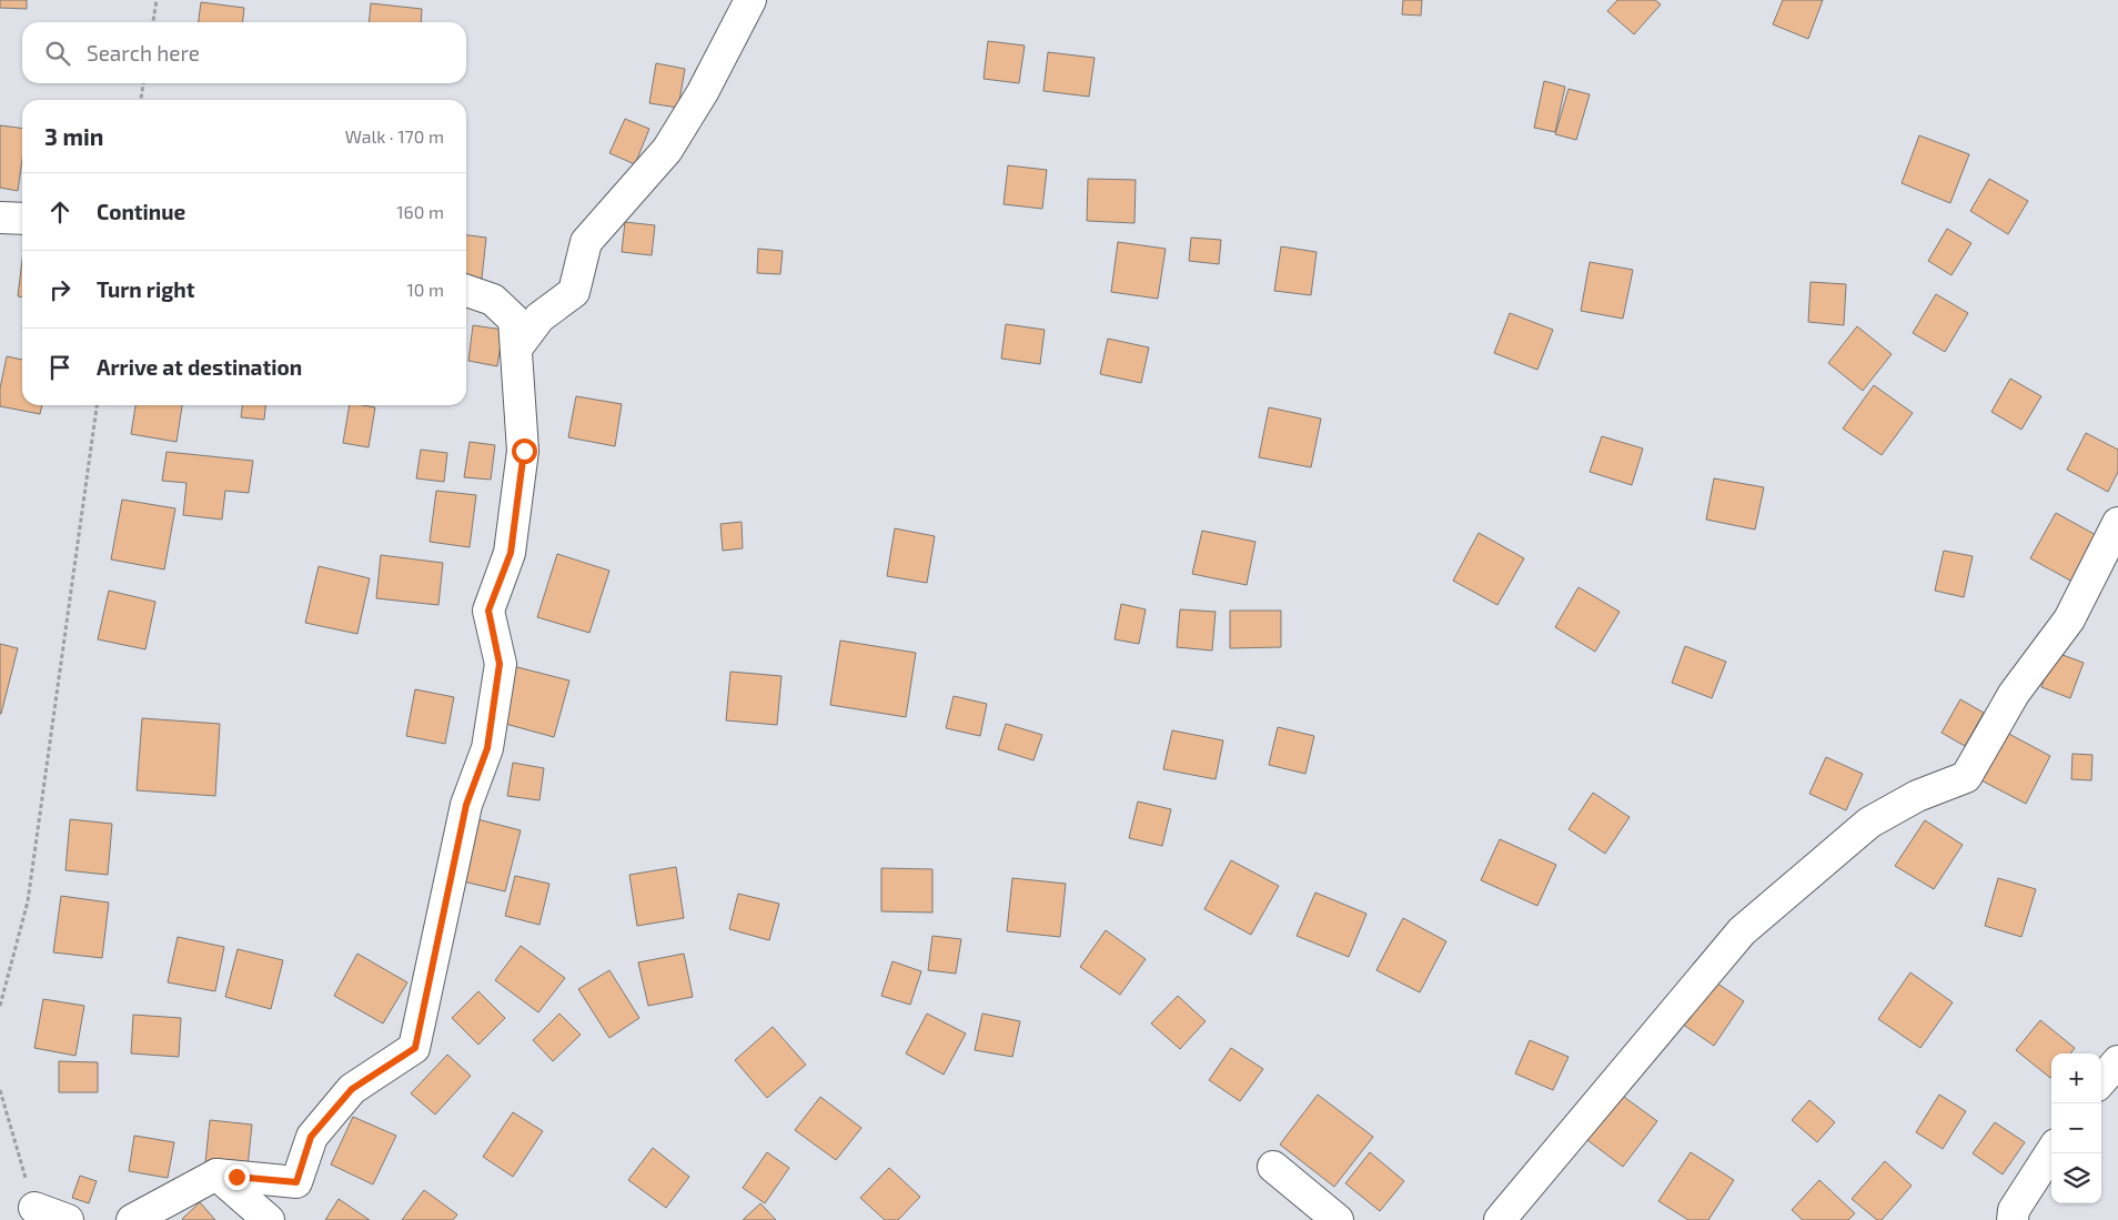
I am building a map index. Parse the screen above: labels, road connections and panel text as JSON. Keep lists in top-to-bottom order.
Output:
{
  "page": {
    "search": "Search here",
    "heading": ["3 min", "Walk · 170 m"],
    "list": [
      ["Continue", "160 m"],
      ["Turn right", "10 m"],
      "Arrive at destination"
    ],
    "map_buttons": ["+", "−"]
  }
}
